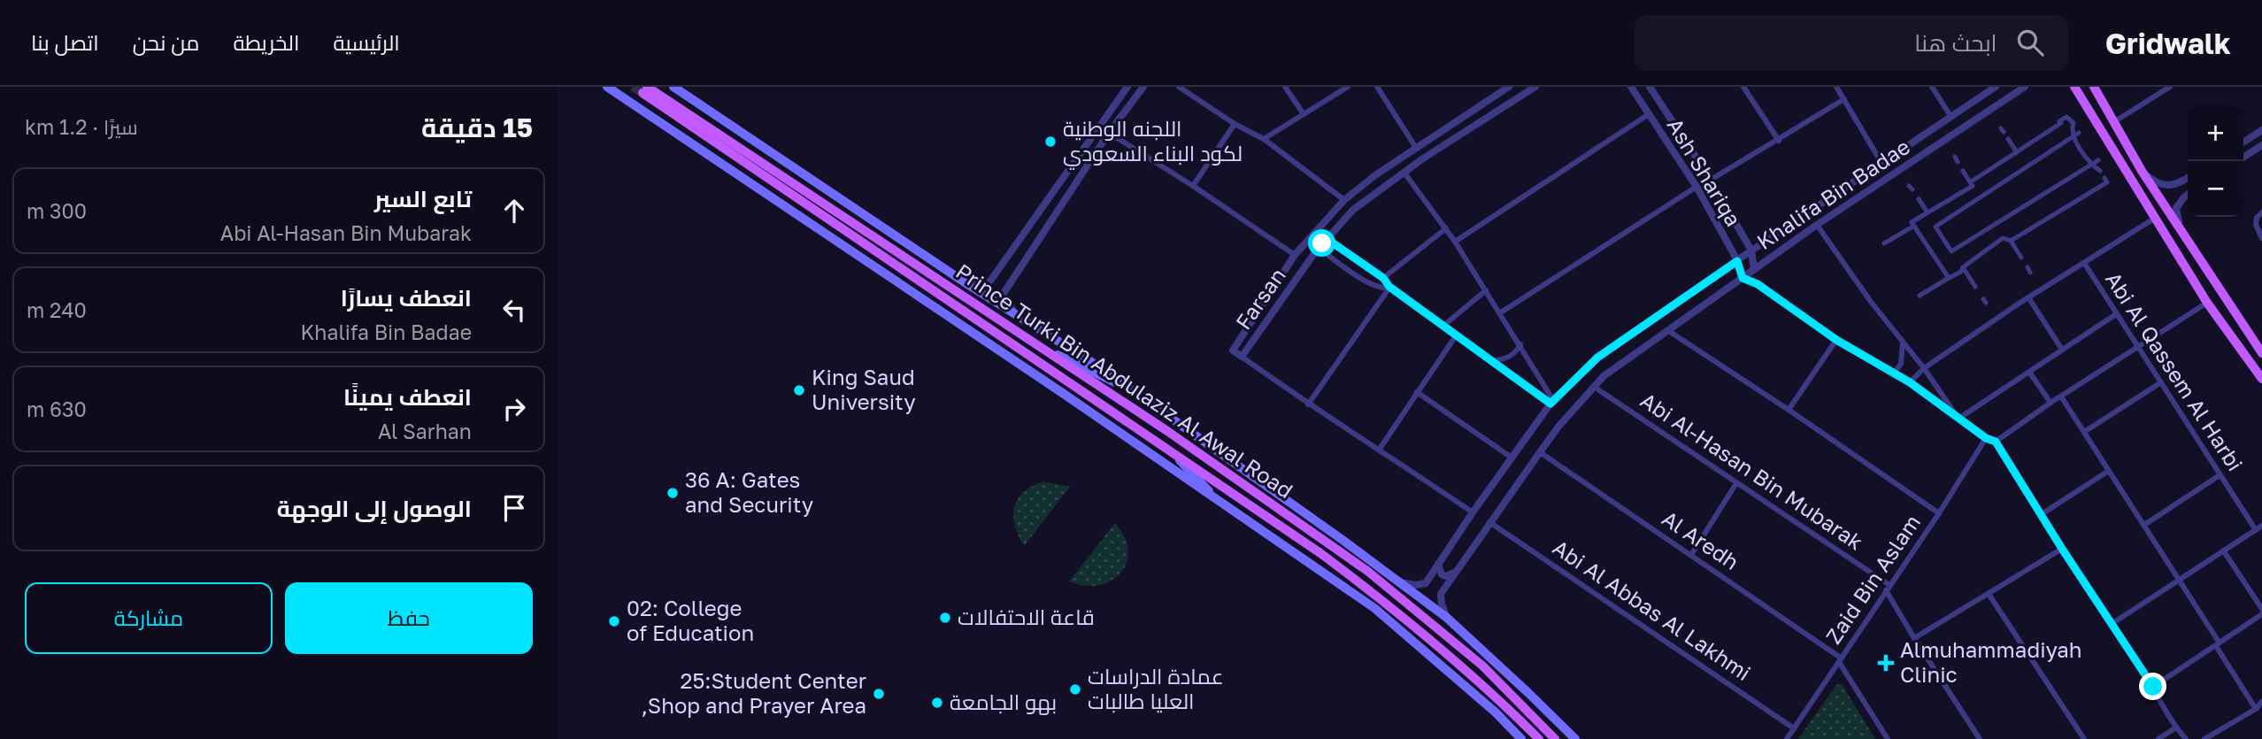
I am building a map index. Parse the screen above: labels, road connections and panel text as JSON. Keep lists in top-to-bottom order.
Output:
{
  "streets": {
    "main road": ["Prince Turki Bin Abdulaziz Al Awal Road"],
    "street": [
      "Ash Shariqa",
      "Khalifa Bin Badae",
      "Farsan",
      "Abi Al Qassem Al Harbi",
      "Abi Al-Hasan Bin Mubarak",
      "Al Aredh",
      "Zaid Bin Aslam",
      "Abi Al Abbas Al Lakhmi"
    ]
  },
  "crossings": [
    ["Ash Shariqa", "Khalifa Bin Badae"],
    ["Khalifa Bin Badae", "Abi Al-Hasan Bin Mubarak"],
    ["Khalifa Bin Badae", "Al Aredh"],
    ["Khalifa Bin Badae", "Abi Al Abbas Al Lakhmi"],
    ["Abi Al-Hasan Bin Mubarak", "Zaid Bin Aslam"],
    ["Al Aredh", "Zaid Bin Aslam"],
    ["Zaid Bin Aslam", "Abi Al Abbas Al Lakhmi"]
  ],
  "places": {
    "other": [
      "اللجنه الوطنية لكود البناء السعودي",
      "King Saud University",
      "36 A: Gates and Security",
      "قاعة الاحتفالات",
      "02: College of Education",
      "عمادة الدراسات العليا طالبات",
      "25:Student Center ,Shop and Prayer Area",
      "بهو الجامعة"
    ],
    "health": ["Almuhammadiyah Clinic"]
  },
  "page": {
    "header": "Gridwalk",
    "search": "ابحث هنا",
    "nav": [
      "الرئيسية",
      "الخريطة",
      "من نحن",
      "اتصل بنا"
    ],
    "heading": ["15 دقيقة", "سيرًا · 1.2 km"],
    "map_buttons": ["+", "−"],
    "list": [
      ["تابع السير", "Abi Al-Hasan Bin Mubarak", "300 m"],
      ["انعطف يسارًا", "Khalifa Bin Badae", "240 m"],
      ["انعطف يمينًا", "Al Sarhan", "630 m"],
      "الوصول إلى الوجهة"
    ],
    "buttons": ["حفظ", "مشاركة"]
  }
}
